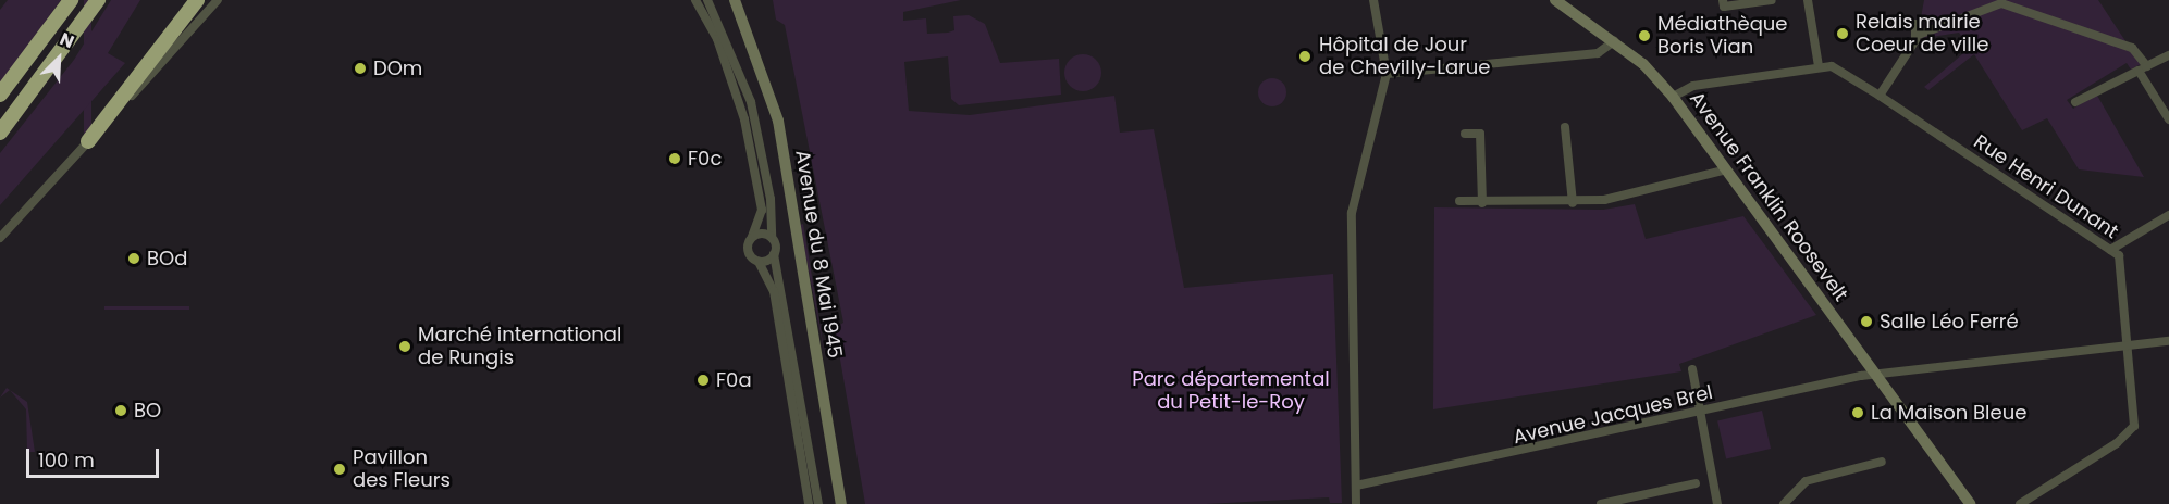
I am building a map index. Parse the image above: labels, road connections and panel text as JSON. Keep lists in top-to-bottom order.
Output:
{
  "streets": {
    "main road": ["Avenue Franklin Roosevelt", "Avenue du 8 Mai 1945"],
    "street": ["Rue Henri Dunant", "Avenue Jacques Brel"]
  },
  "crossings": [
    ["Rue Henri Dunant", "Avenue Jacques Brel"],
    ["Avenue Franklin Roosevelt", "Avenue Jacques Brel"]
  ],
  "parks": ["Parc départemental du Petit-le-Roy"],
  "places": [
    "Relais mairie Coeur de ville",
    "Médiathèque Boris Vian",
    "Hôpital de Jour de Chevilly-Larue",
    "DOm",
    "F0c",
    "BOd",
    "Salle Léo Ferré",
    "Marché international de Rungis",
    "F0a",
    "BO",
    "La Maison Bleue",
    "Pavillon des Fleurs"
  ],
  "scale_bar": "100 m",
  "north": "top right"
}
